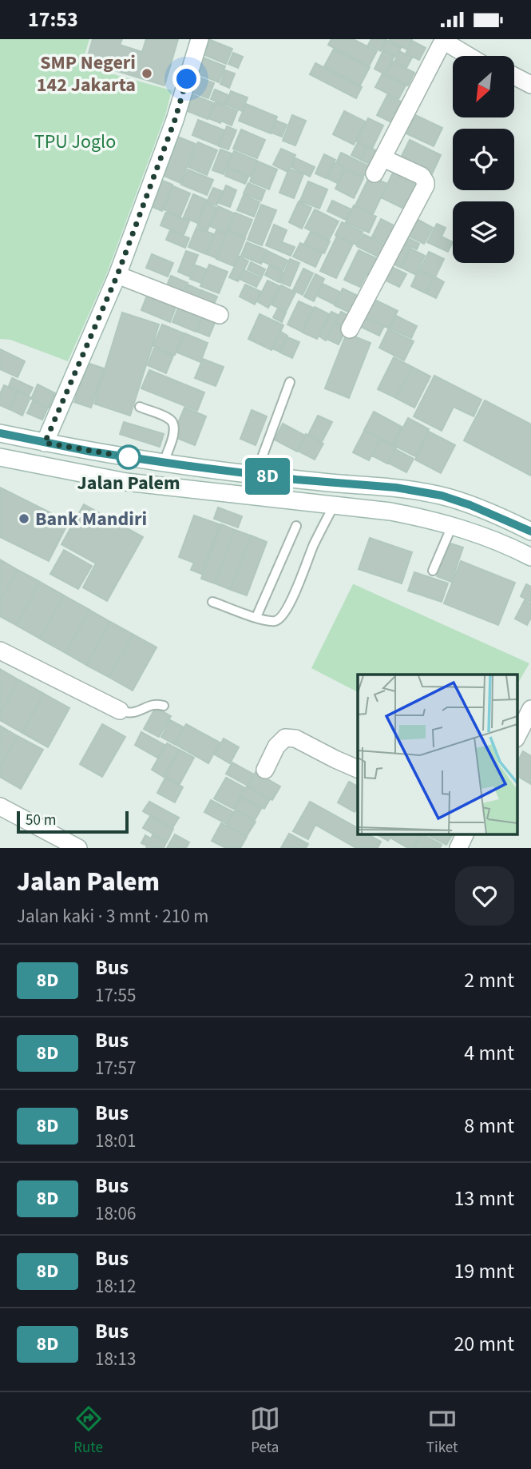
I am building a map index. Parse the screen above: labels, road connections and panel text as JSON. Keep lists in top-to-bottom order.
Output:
{
  "parks": ["TPU Joglo"],
  "places": ["SMP Negeri 142 Jakarta", "Jalan Palem", "Bank Mandiri"],
  "lines": ["bus line 8D"],
  "scale_bar": "50 m",
  "north": "bottom left",
  "page": {
    "status": "17:53",
    "on_map": "8D",
    "scale": "50 m",
    "heading": ["Jalan Palem", "Jalan kaki · 3 mnt · 210 m"],
    "list": [
      {
        "mark": "8D",
        "name": "Bus",
        "note": "17:55",
        "value": "2 mnt"
      },
      {
        "mark": "8D",
        "name": "Bus",
        "note": "17:57",
        "value": "4 mnt"
      },
      {
        "mark": "8D",
        "name": "Bus",
        "note": "18:01",
        "value": "8 mnt"
      },
      {
        "mark": "8D",
        "name": "Bus",
        "note": "18:06",
        "value": "13 mnt"
      },
      {
        "mark": "8D",
        "name": "Bus",
        "note": "18:12",
        "value": "19 mnt"
      },
      {
        "mark": "8D",
        "name": "Bus",
        "note": "18:13",
        "value": "20 mnt"
      }
    ],
    "tabs": ["Rute", "Peta", "Tiket"]
  }
}
